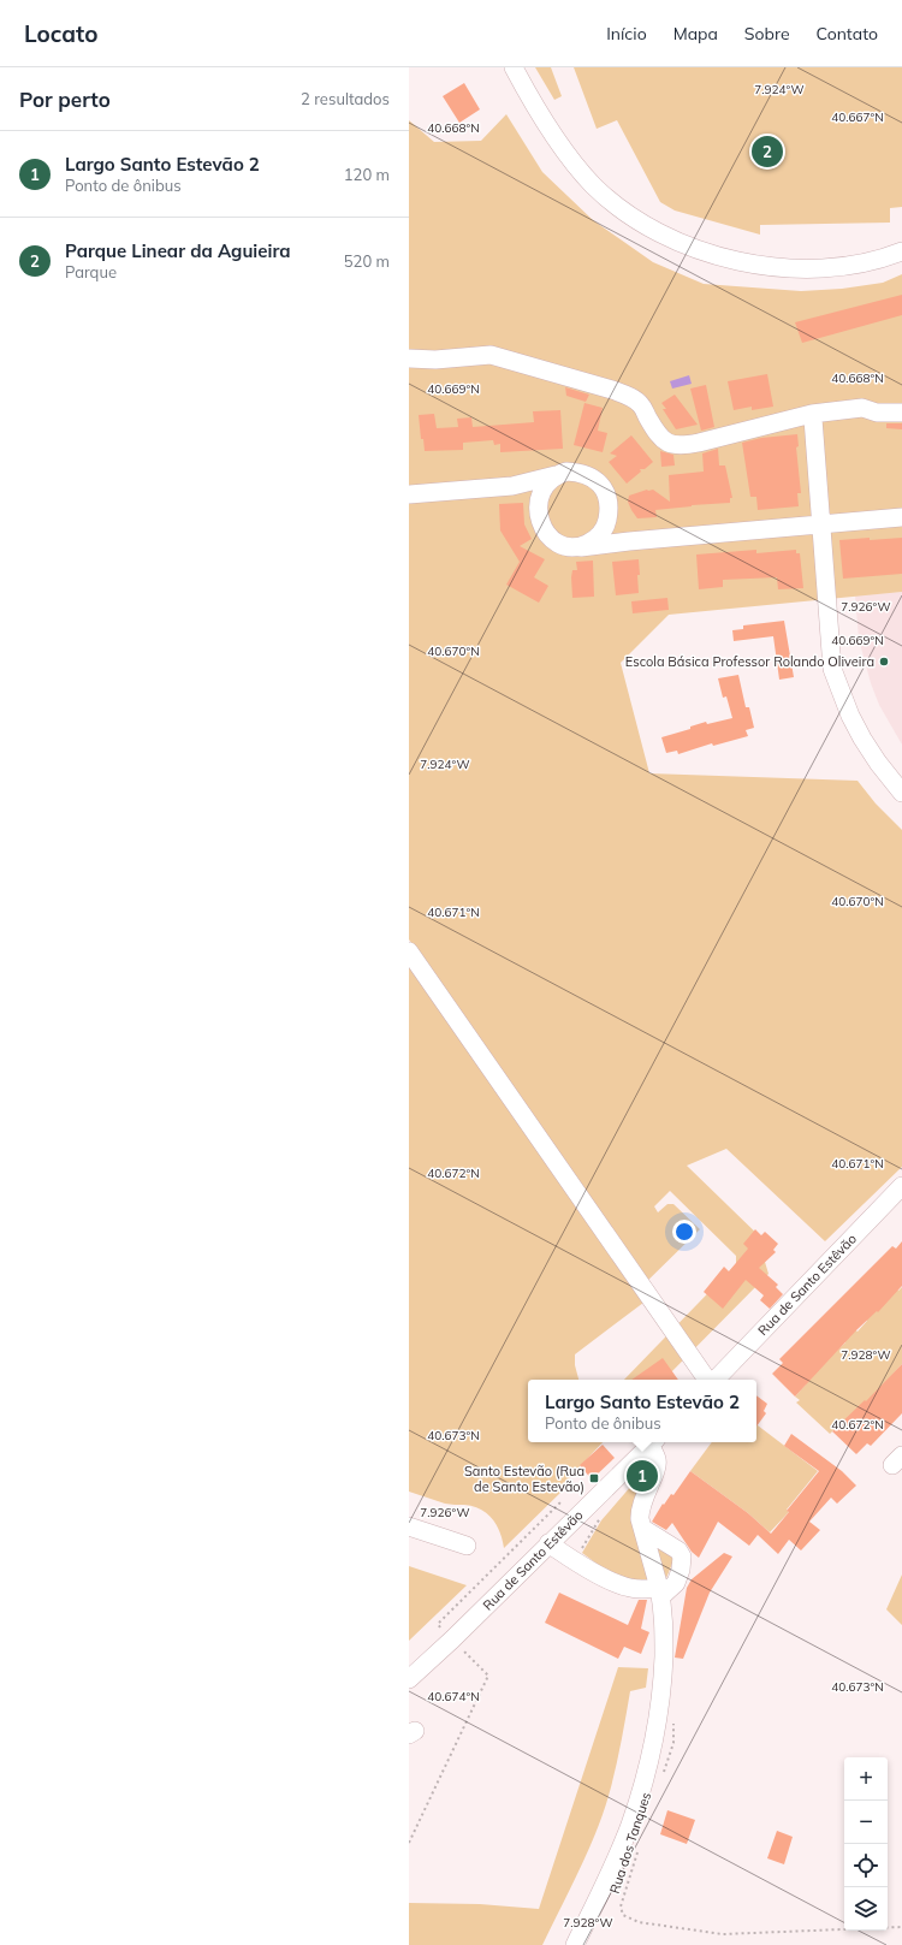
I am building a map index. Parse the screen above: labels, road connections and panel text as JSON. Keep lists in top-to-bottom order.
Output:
{
  "streets": {
    "street": ["Rua de Santo Estêvão"],
    "path": ["Rua dos Tanques"]
  },
  "places": {
    "other": ["Escola Básica Professor Rolando Oliveira"],
    "transit": ["Santo Estevão (Rua de Santo Estevão)"]
  },
  "page": {
    "header": "Locato",
    "nav": [
      "Início",
      "Mapa",
      "Sobre",
      "Contato"
    ],
    "heading": ["Por perto", "2 resultados"],
    "list": [
      {
        "mark": "1",
        "name": "Largo Santo Estevão 2",
        "note": "Ponto de ônibus",
        "value": "120 m"
      },
      {
        "mark": "2",
        "name": "Parque Linear da Aguieira",
        "note": "Parque",
        "value": "520 m"
      }
    ],
    "pins": ["2", "1"],
    "popup": ["Largo Santo Estevão 2", "Ponto de ônibus"],
    "map_buttons": ["+", "−"]
  },
  "coordinates": [
    "7.924°W",
    "40.667°N",
    "40.668°N",
    "40.669°N",
    "7.926°W",
    "40.670°N",
    "40.671°N",
    "40.672°N",
    "7.928°W",
    "40.673°N",
    "40.674°N"
  ]
}
